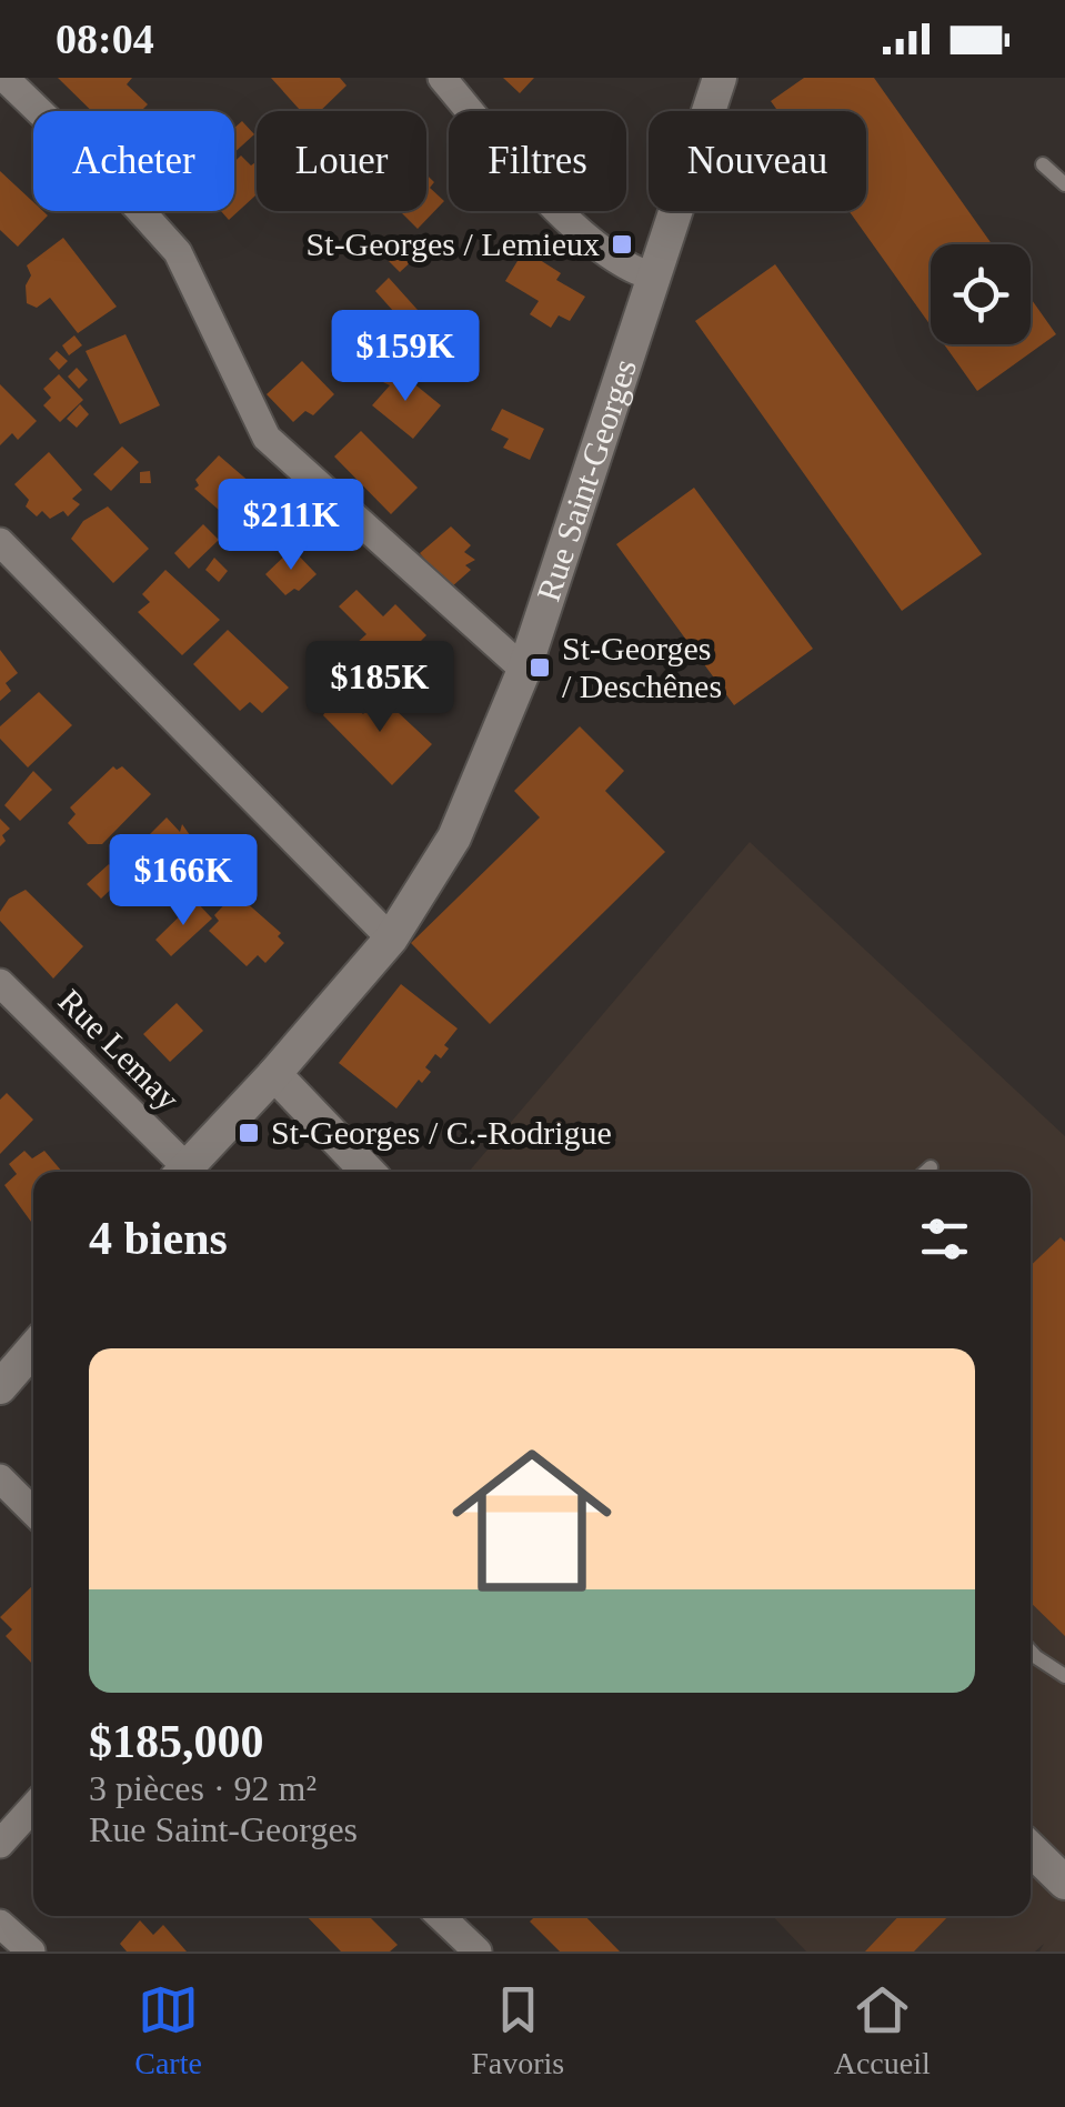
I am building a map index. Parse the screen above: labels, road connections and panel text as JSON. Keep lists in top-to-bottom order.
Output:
{
  "streets": {
    "street": ["Rue Saint-Georges", "Rue Lemay"]
  },
  "places": {
    "transit": ["St-Georges / Lemieux", "St-Georges / Deschênes", "St-Georges / C.-Rodrigue"]
  },
  "page": {
    "status": "08:04",
    "chip": [
      "Acheter",
      "Louer",
      "Filtres",
      "Nouveau"
    ],
    "price": [
      "$159K",
      "$211K",
      "$185K",
      "$166K"
    ],
    "heading": "4 biens",
    "list": [
      {
        "name": "$185,000",
        "note": "3 pièces · 92 m² · Rue Saint-Georges"
      }
    ],
    "tabs": ["Carte", "Favoris", "Accueil"]
  }
}
